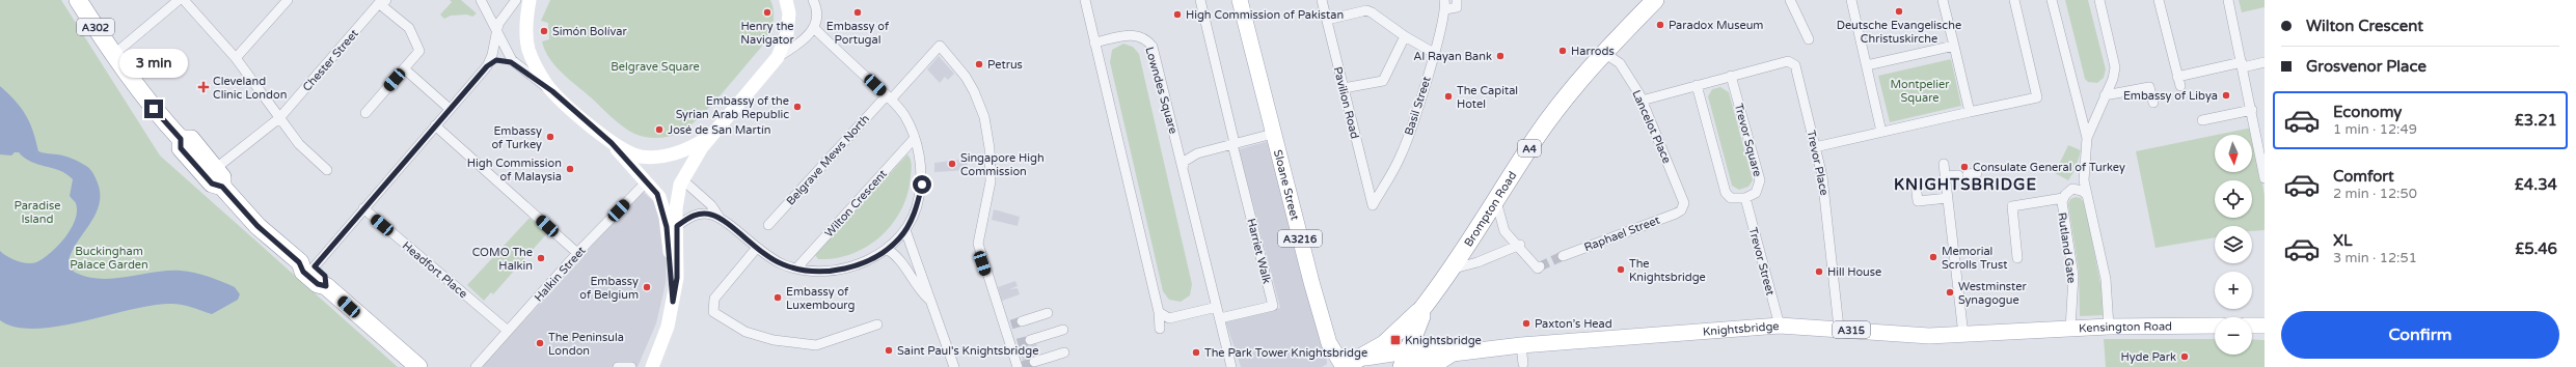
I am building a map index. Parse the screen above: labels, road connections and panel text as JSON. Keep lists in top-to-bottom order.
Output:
{
  "streets": {
    "highway": [
      "A302",
      "A4",
      "Brompton Road",
      "Knightsbridge"
    ],
    "main road": [
      "Sloane Street",
      "A3216",
      "Kensington Road",
      "A315"
    ],
    "street": [
      "Chester Street",
      "Lowndes Square",
      "Pavilion Road",
      "Basil Street",
      "Lancelot Place",
      "Trevor Square",
      "Belgrave Mews North",
      "Trevor Place",
      "Wilton Crescent",
      "Raphael Street",
      "Rutland Gate",
      "Harriet Walk",
      "Trevor Street",
      "Headfort Place",
      "Halkin Street"
    ]
  },
  "crossings": [
    ["A302", "Chester Street"],
    ["Lowndes Square", "Harriet Walk"],
    ["Pavilion Road", "Basil Street"],
    ["Lancelot Place", "Brompton Road"],
    ["Lancelot Place", "Raphael Street"],
    ["Trevor Square", "Trevor Place"],
    ["Trevor Square", "Trevor Street"],
    ["Trevor Place", "Knightsbridge"],
    ["Sloane Street", "Knightsbridge"],
    ["Brompton Road", "Knightsbridge"],
    ["Rutland Gate", "Kensington Road"],
    ["Trevor Street", "Knightsbridge"],
    ["Headfort Place", "Halkin Street"],
    ["Kensington Road", "Knightsbridge"]
  ],
  "districts": ["KNIGHTSBRIDGE"],
  "parks": [
    "Belgrave Square",
    "Montpelier Square",
    "Paradise Island",
    "Buckingham Palace Garden"
  ],
  "places": {
    "other": [
      "Deutsche Evangelische Christuskirche",
      "Henry the Navigator",
      "Embassy of Portugal",
      "High Commission of Pakistan",
      "Paradox Museum",
      "Simón Bolívar",
      "Harrods",
      "Al Rayan Bank",
      "Petrus",
      "Embassy of Libya",
      "The Capital Hotel",
      "Embassy of the Syrian Arab Republic",
      "José de San Martín",
      "Embassy of Turkey",
      "Singapore High Commission",
      "Consulate General of Turkey",
      "High Commission of Malaysia",
      "Memorial Scrolls Trust",
      "COMO The Halkin",
      "The Knightsbridge",
      "Hill House",
      "Embassy of Belgium",
      "Westminster Synagogue",
      "Embassy of Luxembourg",
      "Paxton’s Head",
      "The Peninsula London",
      "Saint Paul's Knightsbridge",
      "The Park Tower Knightsbridge",
      "Hyde Park"
    ],
    "health": ["Cleveland Clinic London"],
    "transit": ["Knightsbridge"]
  },
  "north": "bottom",
  "page": {
    "banner": ["Wilton Crescent", "Grosvenor Place"],
    "bubble": "3 min",
    "list": [
      {
        "name": "Economy",
        "note": "1 min · 12:49",
        "value": "£3.21"
      },
      {
        "name": "Comfort",
        "note": "2 min · 12:50",
        "value": "£4.34"
      },
      {
        "name": "XL",
        "note": "3 min · 12:51",
        "value": "£5.46"
      }
    ],
    "map_buttons": ["+", "−"],
    "buttons": "Confirm"
  }
}
